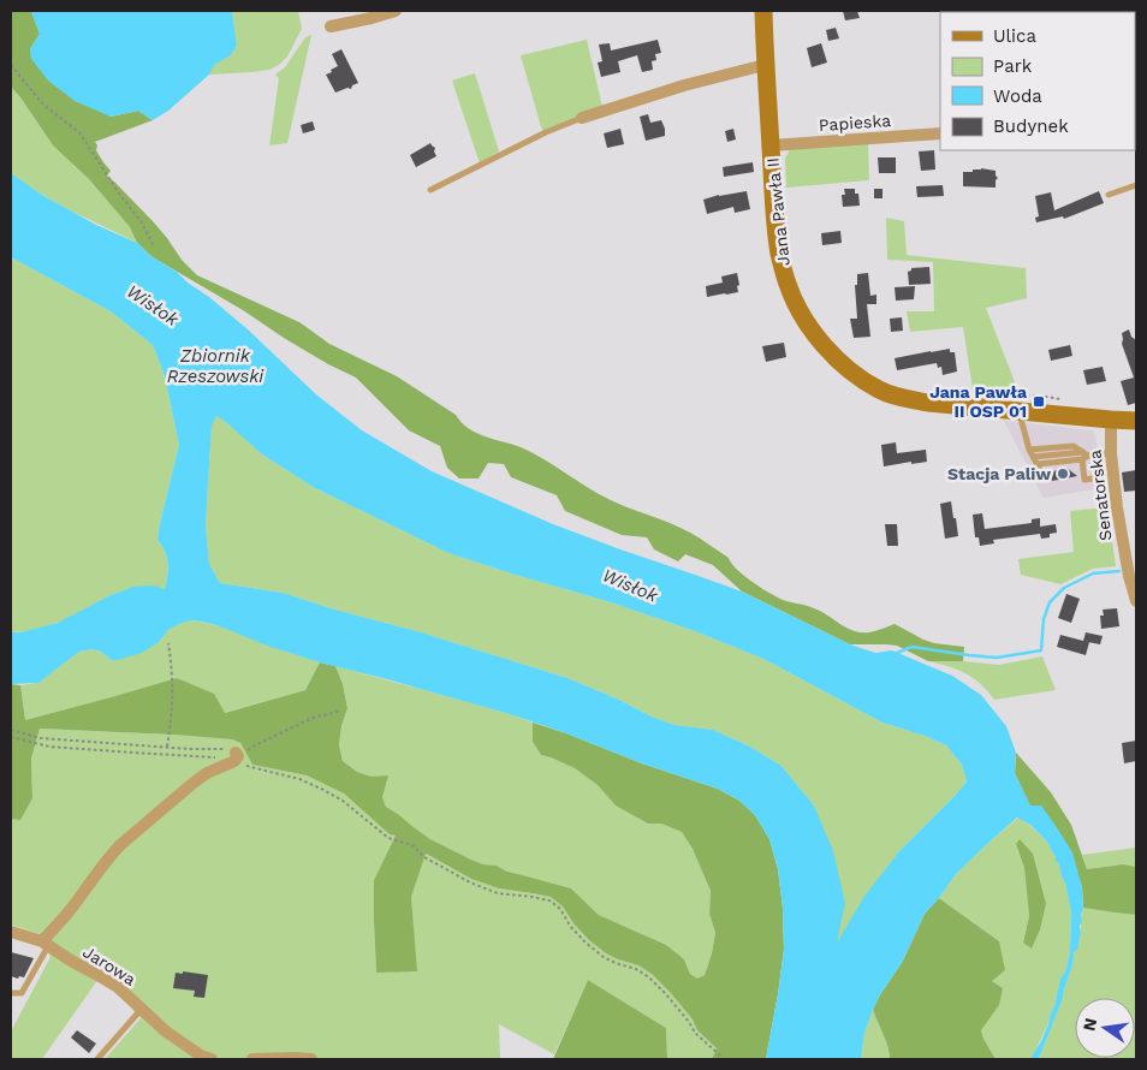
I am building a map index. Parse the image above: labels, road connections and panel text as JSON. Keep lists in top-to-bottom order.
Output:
{
  "streets": {
    "street": [
      "Papieska",
      "Jana Pawła II",
      "Senatorska",
      "Jarowa"
    ]
  },
  "crossings": [
    ["Papieska", "Jana Pawła II"],
    ["Jana Pawła II", "Senatorska"]
  ],
  "water": ["Wisłok", "Zbiornik Rzeszowski"],
  "places": {
    "transit": ["Jana Pawła II OSP 01"],
    "other": ["Stacja Paliw"]
  },
  "legend": [
    "Ulica",
    "Park",
    "Woda",
    "Budynek"
  ],
  "north": "left"
}
